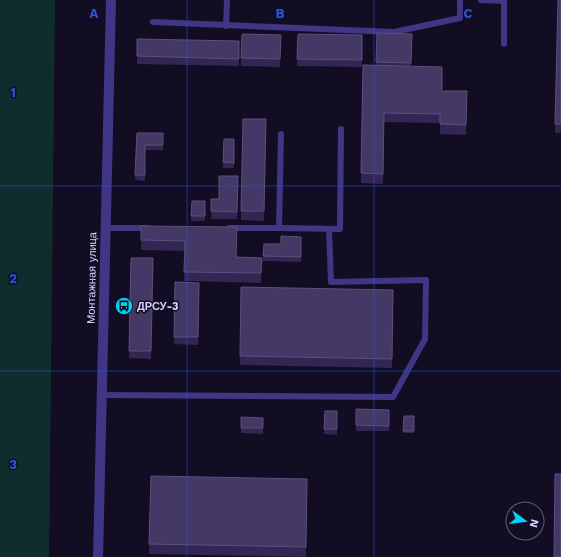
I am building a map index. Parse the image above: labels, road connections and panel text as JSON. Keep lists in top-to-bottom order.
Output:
{
  "streets": {
    "street": ["Монтажная улица"]
  },
  "places": {
    "bus stop": ["ДРСУ-3"]
  },
  "north": "right",
  "grid": {
    "columns": ["A", "B", "C"],
    "rows": ["1", "2", "3"]
  }
}
